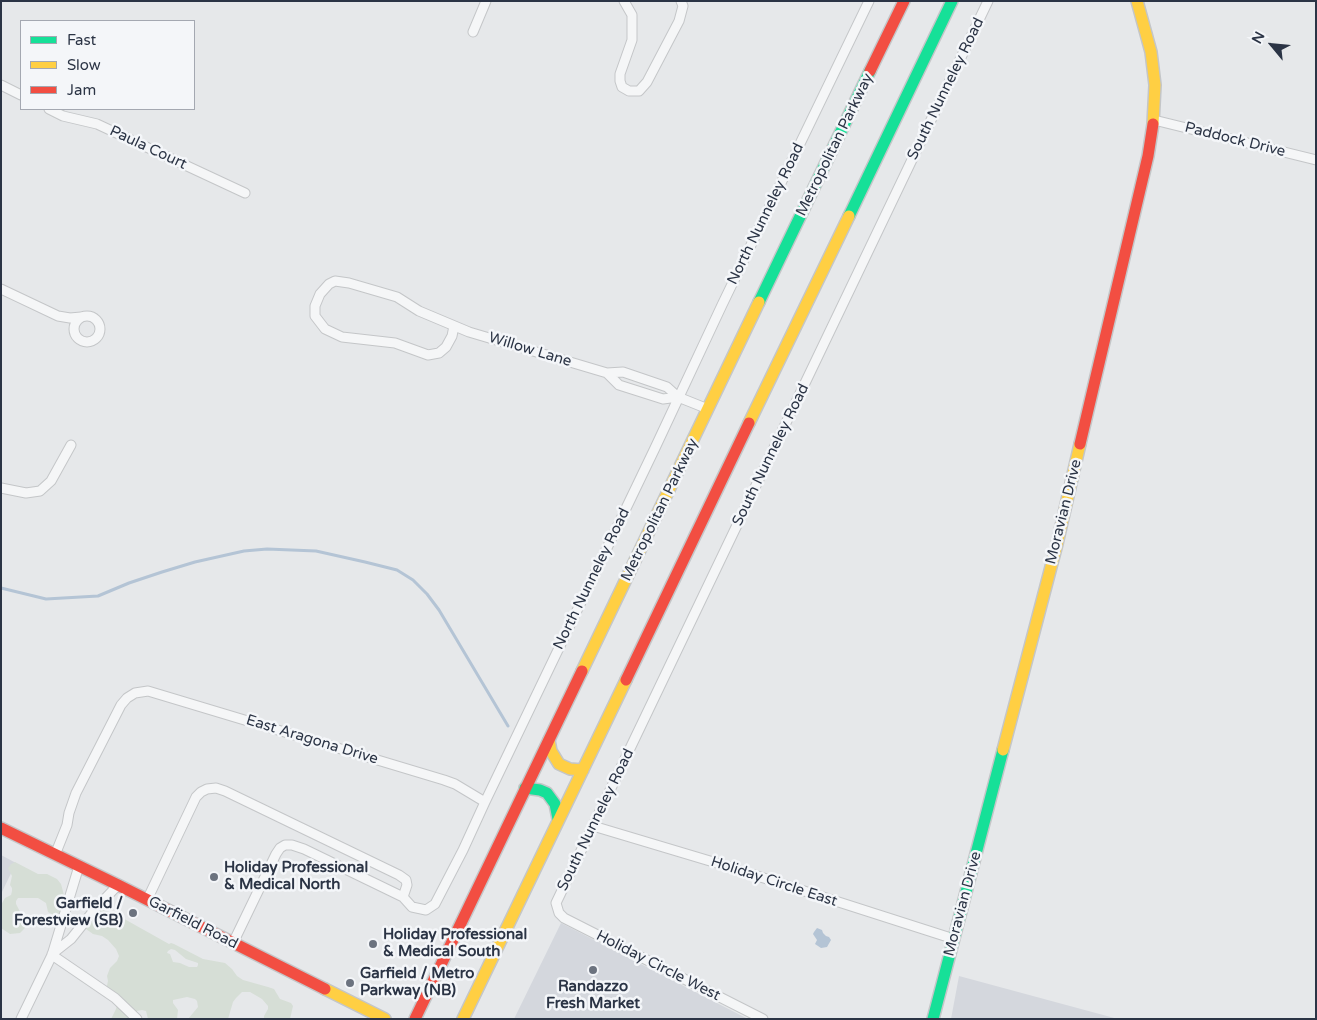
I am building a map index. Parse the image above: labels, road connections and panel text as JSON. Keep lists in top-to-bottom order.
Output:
{
  "streets": {
    "main road": ["Metropolitan Parkway", "Moravian Drive", "Garfield Road"],
    "street": [
      "South Nunneley Road",
      "Paddock Drive",
      "Paula Court",
      "North Nunneley Road",
      "Willow Lane",
      "East Aragona Drive",
      "Holiday Circle East",
      "Holiday Circle West"
    ]
  },
  "crossings": [
    ["South Nunneley Road", "Holiday Circle East"],
    ["South Nunneley Road", "Holiday Circle West"],
    ["Paddock Drive", "Moravian Drive"],
    ["Metropolitan Parkway", "Willow Lane"],
    ["North Nunneley Road", "Willow Lane"],
    ["North Nunneley Road", "East Aragona Drive"],
    ["North Nunneley Road", "Garfield Road"],
    ["Moravian Drive", "Holiday Circle East"],
    ["East Aragona Drive", "Garfield Road"]
  ],
  "places": [
    "Holiday Professional & Medical North",
    "Garfield / Forestview (SB)",
    "Holiday Professional & Medical South",
    "Randazzo Fresh Market",
    "Garfield / Metro Parkway (NB)"
  ],
  "legend": ["Fast", "Slow", "Jam"],
  "north": "top left"
}
